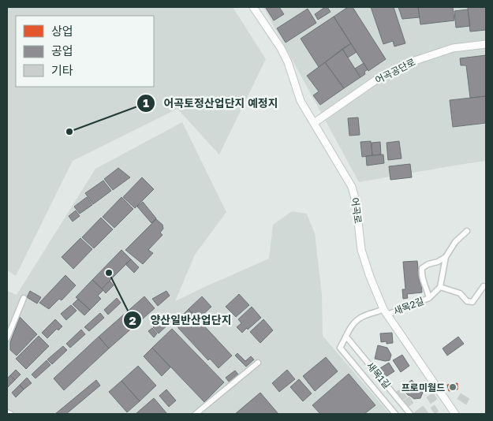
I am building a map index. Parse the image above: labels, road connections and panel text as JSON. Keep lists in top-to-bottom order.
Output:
{
  "streets": {
    "street": [
      "어곡공단로",
      "어곡로",
      "새목2길",
      "새목1길"
    ]
  },
  "crossings": [
    ["어곡공단로", "어곡로"],
    ["어곡로", "새목2길"],
    ["어곡로", "새목1길"],
    ["새목2길", "새목1길"]
  ],
  "places": ["어곡토정산업단지 예정지", "양산일반산업단지", "프로미월드"],
  "legend": ["상업", "공업", "기타"]
}
